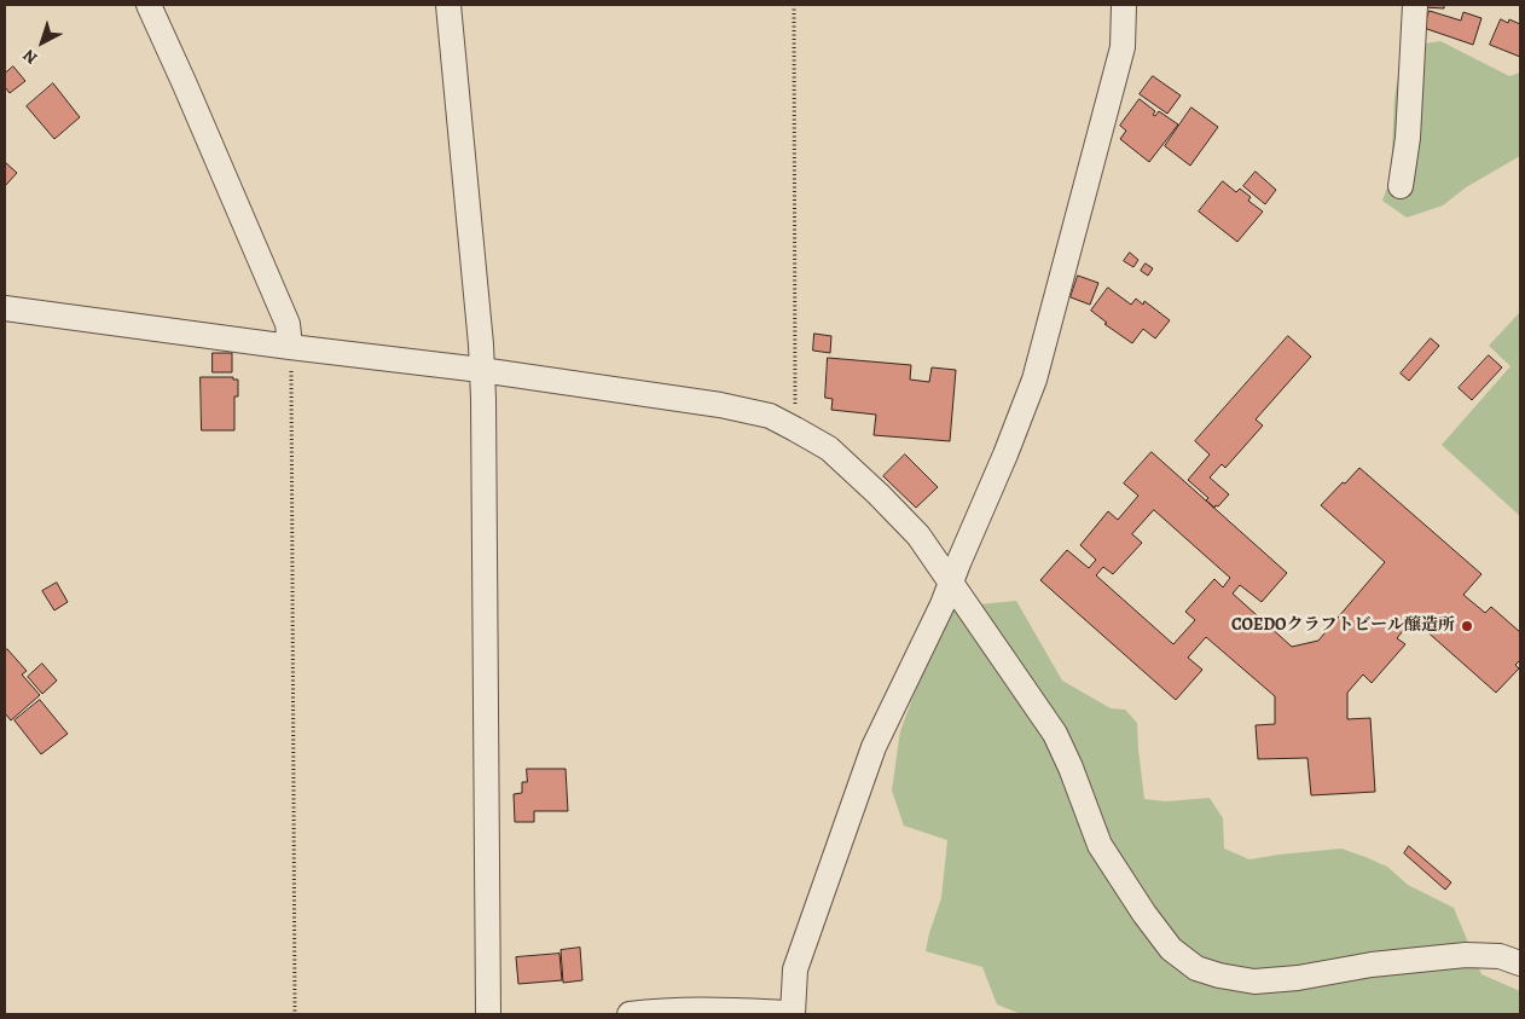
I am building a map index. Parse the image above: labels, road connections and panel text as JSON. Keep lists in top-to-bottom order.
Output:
{
  "places": ["COEDOクラフトビール醸造所"],
  "north": "bottom left"
}
